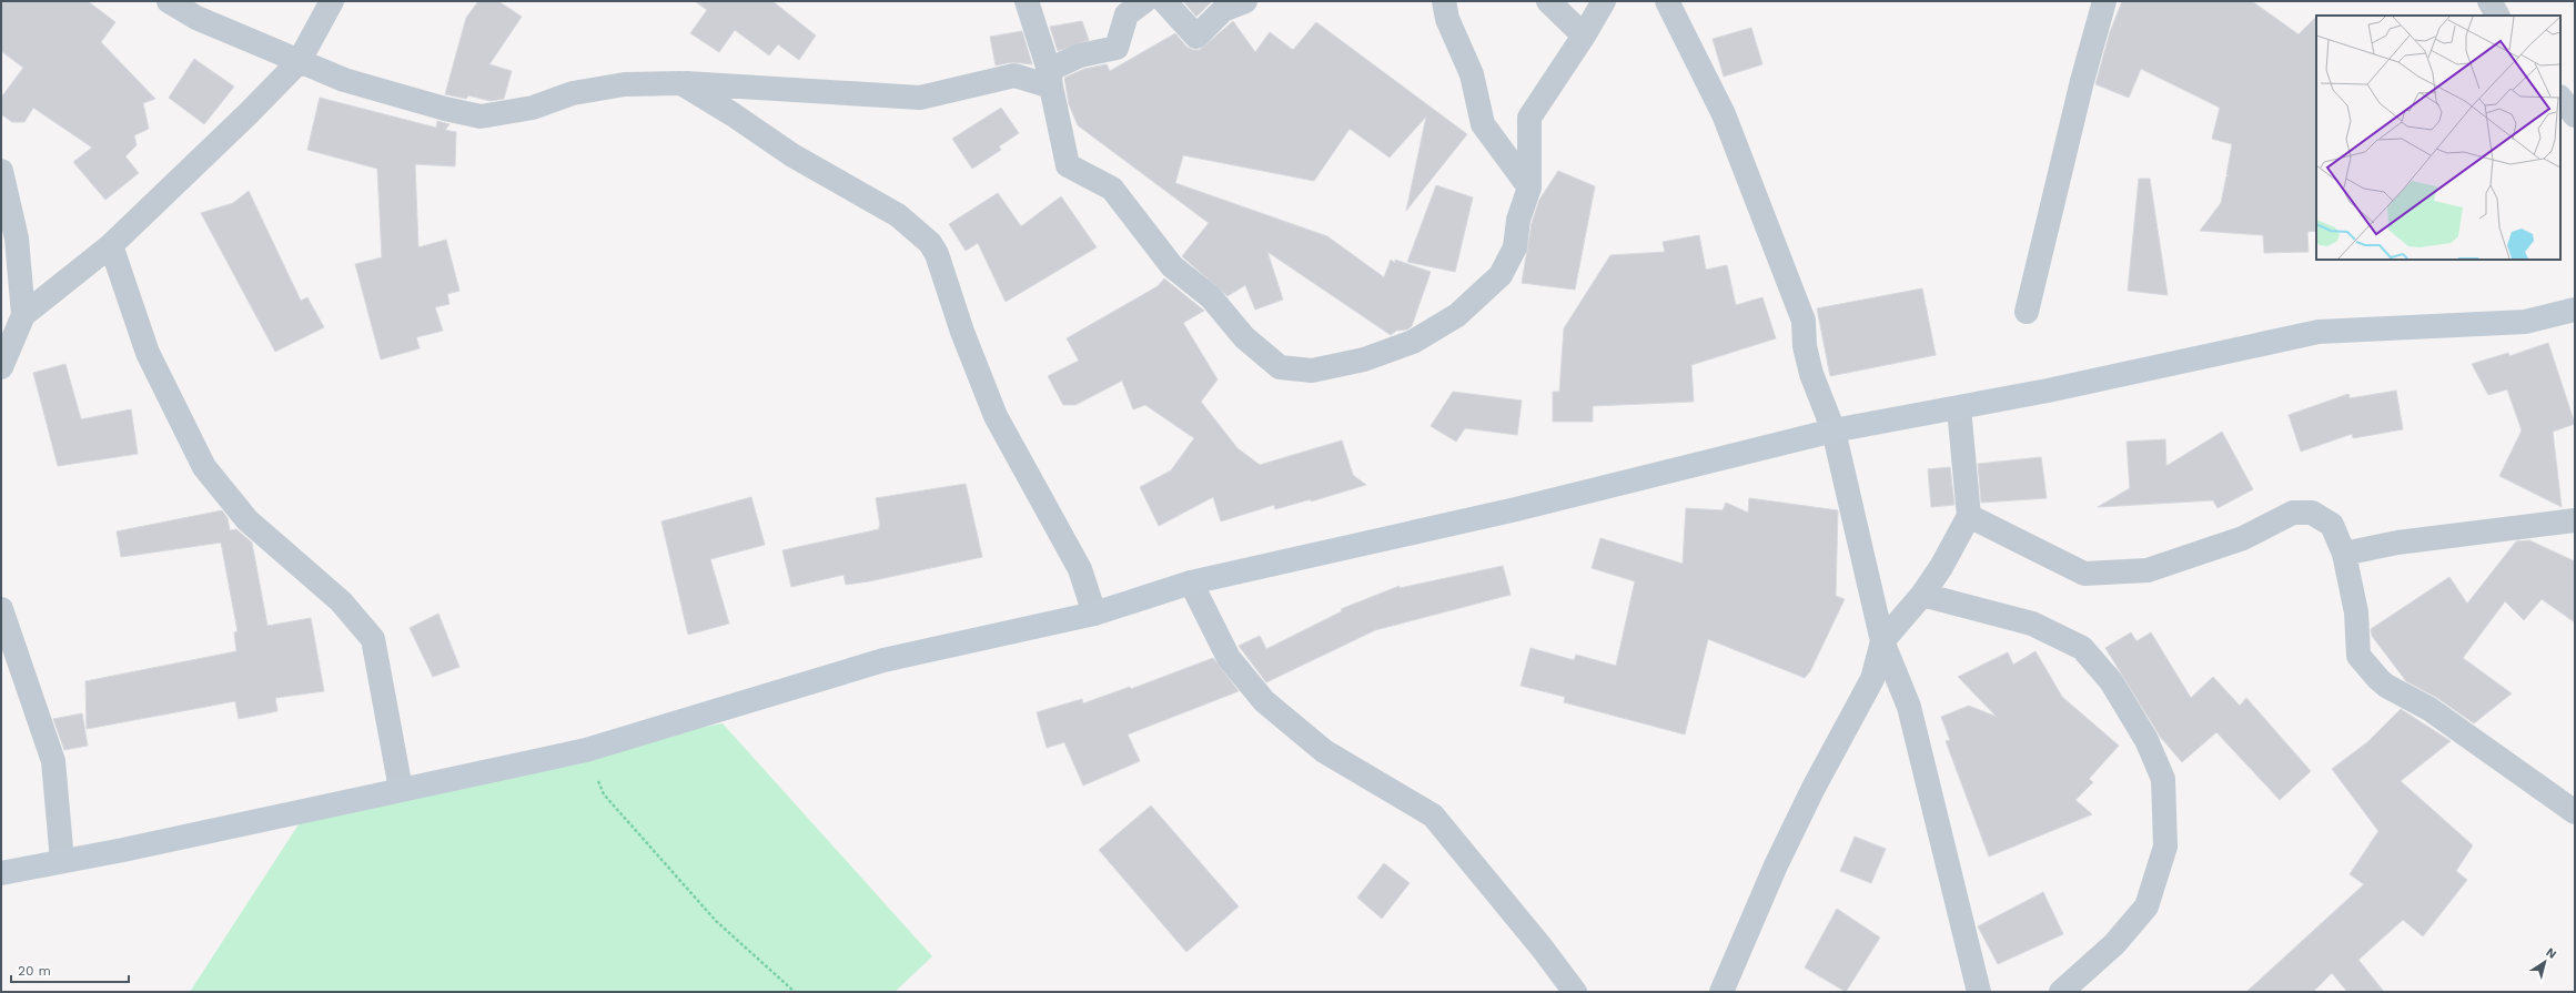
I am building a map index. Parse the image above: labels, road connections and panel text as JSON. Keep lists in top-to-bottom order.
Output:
{
  "scale_bar": "20 m",
  "north": "top right"
}
